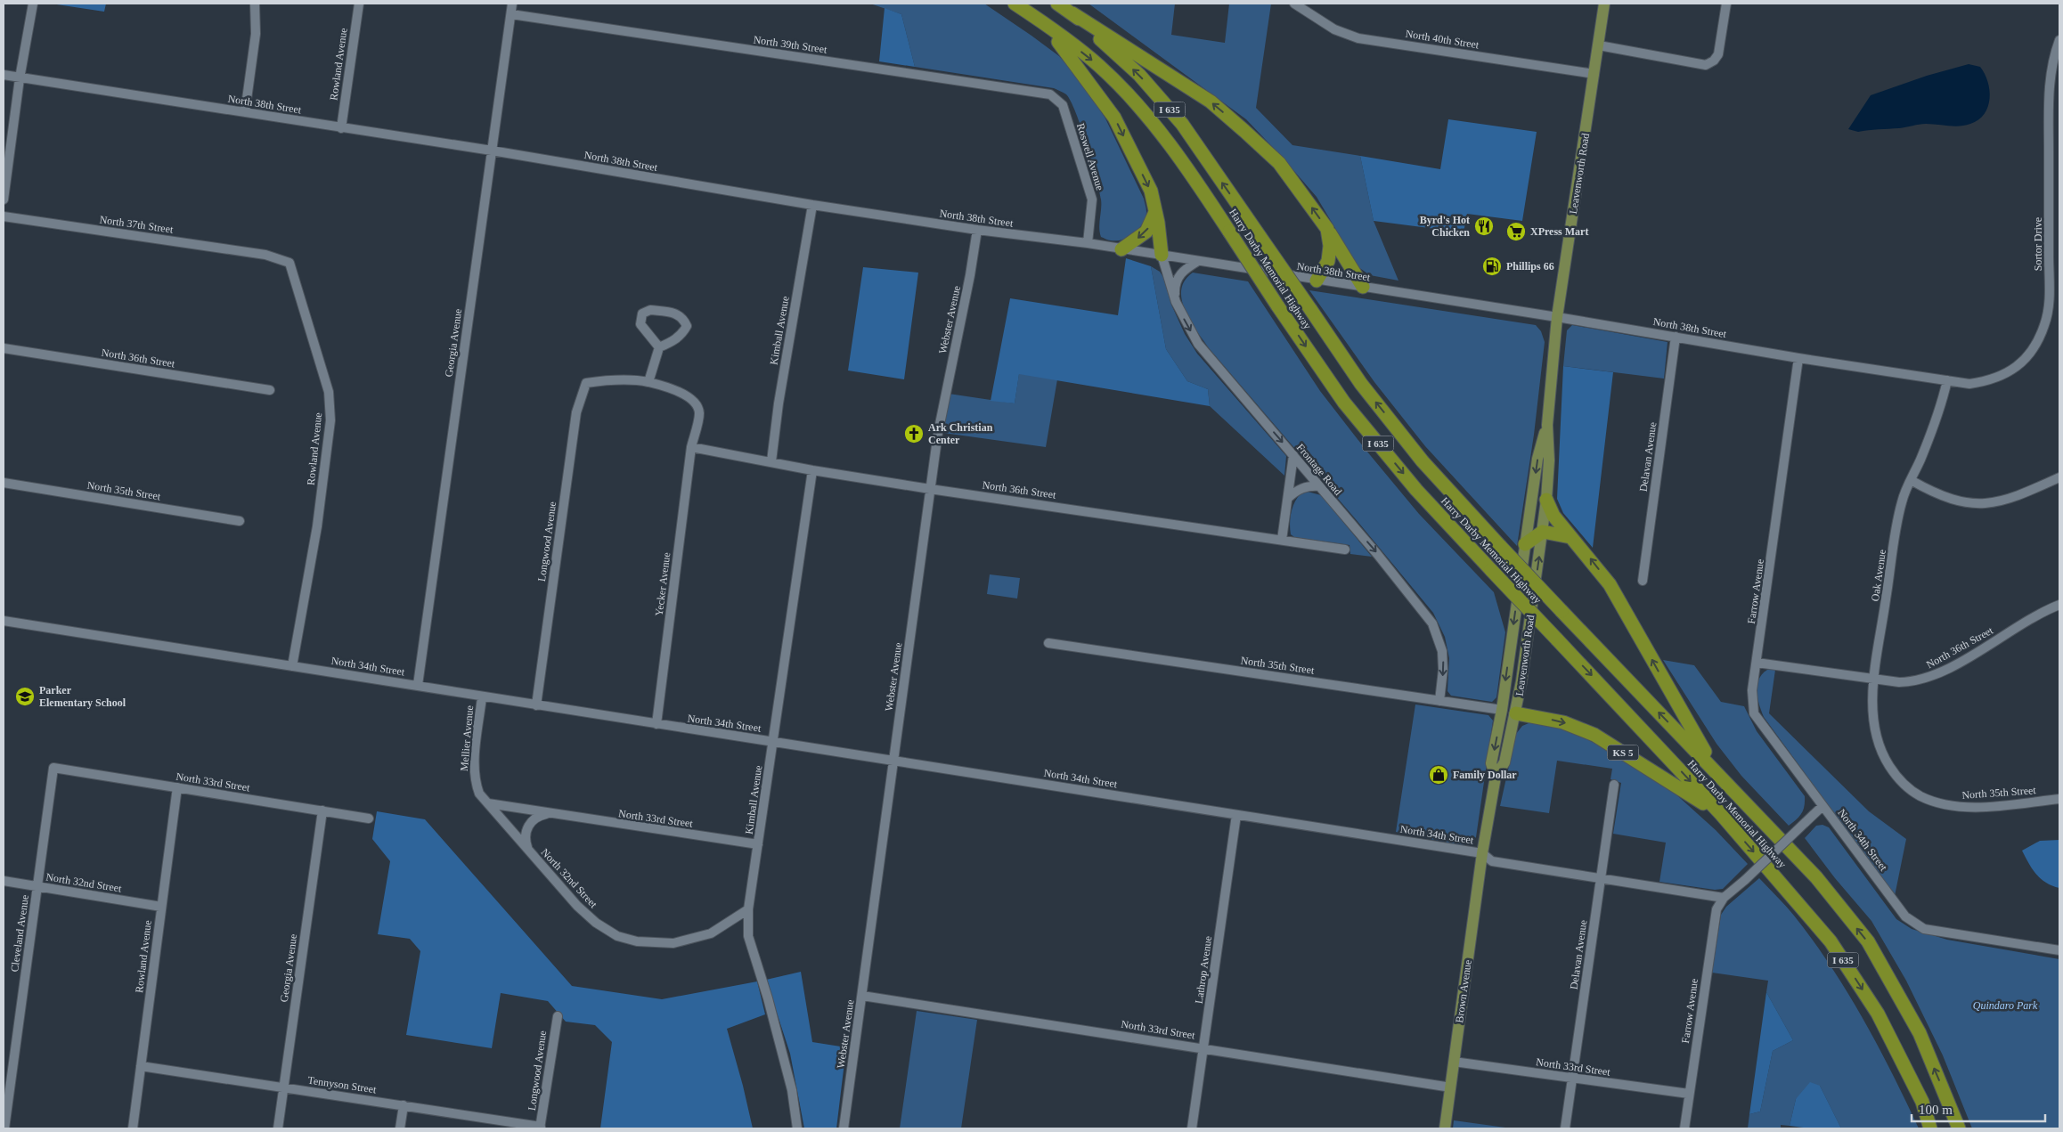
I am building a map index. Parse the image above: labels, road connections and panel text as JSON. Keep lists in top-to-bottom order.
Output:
{
  "streets": {
    "highway": ["I 635", "Harry Darby Memorial Highway", "KS 5"],
    "main road": ["Leavenworth Road", "Brown Avenue"],
    "street": [
      "North 40th Street",
      "North 39th Street",
      "Rowland Avenue",
      "North 38th Street",
      "Roswell Avenue",
      "North 37th Street",
      "Sortor Drive",
      "Webster Avenue",
      "Kimball Avenue",
      "Georgia Avenue",
      "North 36th Street",
      "Delavan Avenue",
      "Frontage Road",
      "North 35th Street",
      "Longwood Avenue",
      "Oak Avenue",
      "Yecker Avenue",
      "Farrow Avenue",
      "North 34th Street",
      "Mellier Avenue",
      "North 33rd Street",
      "North 32nd Street",
      "Cleveland Avenue",
      "Lathrop Avenue",
      "Tennyson Street"
    ]
  },
  "crossings": [
    ["North 40th Street", "Leavenworth Road"],
    ["North 39th Street", "Roswell Avenue"],
    ["North 39th Street", "Georgia Avenue"],
    ["Rowland Avenue", "North 38th Street"],
    ["Rowland Avenue", "North 37th Street"],
    ["Rowland Avenue", "North 34th Street"],
    ["Rowland Avenue", "North 33rd Street"],
    ["Rowland Avenue", "North 32nd Street"],
    ["Rowland Avenue", "Tennyson Street"],
    ["North 38th Street", "Roswell Avenue"],
    ["North 38th Street", "Leavenworth Road"],
    ["North 38th Street", "Sortor Drive"],
    ["North 38th Street", "Webster Avenue"],
    ["North 38th Street", "Kimball Avenue"],
    ["North 38th Street", "Georgia Avenue"],
    ["North 38th Street", "Delavan Avenue"],
    ["North 38th Street", "Frontage Road"],
    ["North 38th Street", "Oak Avenue"],
    ["North 38th Street", "Farrow Avenue"],
    ["Leavenworth Road", "North 35th Street"],
    ["Leavenworth Road", "North 34th Street"],
    ["Leavenworth Road", "KS 5"],
    ["Leavenworth Road", "Brown Avenue"],
    ["Sortor Drive", "Oak Avenue"],
    ["Harry Darby Memorial Highway", "KS 5"],
    ["Webster Avenue", "North 36th Street"],
    ["Webster Avenue", "North 34th Street"],
    ["Webster Avenue", "North 33rd Street"],
    ["Kimball Avenue", "North 36th Street"],
    ["Kimball Avenue", "North 34th Street"],
    ["Kimball Avenue", "North 33rd Street"],
    ["Kimball Avenue", "North 32nd Street"],
    ["Georgia Avenue", "North 34th Street"],
    ["Georgia Avenue", "North 33rd Street"],
    ["Georgia Avenue", "Tennyson Street"],
    ["North 36th Street", "Oak Avenue"],
    ["North 36th Street", "Yecker Avenue"],
    ["North 36th Street", "Farrow Avenue"],
    ["Delavan Avenue", "North 34th Street"],
    ["Delavan Avenue", "North 33rd Street"],
    ["Frontage Road", "North 35th Street"],
    ["North 35th Street", "Oak Avenue"],
    ["North 35th Street", "KS 5"],
    ["Longwood Avenue", "North 34th Street"],
    ["Longwood Avenue", "Tennyson Street"],
    ["Yecker Avenue", "North 34th Street"],
    ["Farrow Avenue", "North 34th Street"],
    ["Farrow Avenue", "North 33rd Street"],
    ["North 34th Street", "Mellier Avenue"],
    ["North 34th Street", "Lathrop Avenue"],
    ["North 34th Street", "Brown Avenue"],
    ["Mellier Avenue", "North 33rd Street"],
    ["Mellier Avenue", "North 32nd Street"],
    ["North 33rd Street", "North 32nd Street"],
    ["North 33rd Street", "Cleveland Avenue"],
    ["North 33rd Street", "Lathrop Avenue"],
    ["North 33rd Street", "Brown Avenue"],
    ["North 32nd Street", "Cleveland Avenue"]
  ],
  "one_way": ["Frontage Road"],
  "parks": ["Quindaro Park"],
  "places": {
    "restaurant": ["Byrd's Hot Chicken"],
    "supermarket": ["XPress Mart"],
    "fuel station": ["Phillips 66"],
    "church": ["Ark Christian Center"],
    "school or university": ["Parker Elementary School"],
    "shop": ["Family Dollar"]
  },
  "scale_bar": "100 m"
}
